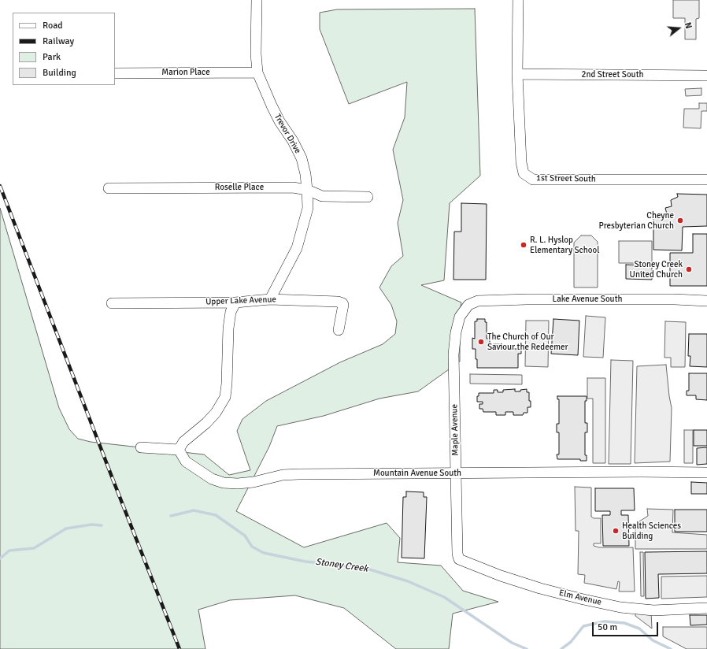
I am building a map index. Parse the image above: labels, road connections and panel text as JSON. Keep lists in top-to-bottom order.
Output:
{
  "streets": {
    "street": [
      "Marion Place",
      "2nd Street South",
      "Trevor Drive",
      "1st Street South",
      "Roselle Place",
      "Lake Avenue South",
      "Upper Lake Avenue",
      "Maple Avenue",
      "Mountain Avenue South",
      "Elm Avenue"
    ]
  },
  "crossings": [
    ["Marion Place", "Trevor Drive"],
    ["2nd Street South", "1st Street South"],
    ["Trevor Drive", "Roselle Place"],
    ["Trevor Drive", "Upper Lake Avenue"],
    ["Lake Avenue South", "Maple Avenue"],
    ["Maple Avenue", "Mountain Avenue South"],
    ["Maple Avenue", "Elm Avenue"]
  ],
  "water": ["Stoney Creek"],
  "places": [
    "Cheyne Presbyterian Church",
    "R. L. Hyslop Elementary School",
    "Stoney Creek United Church",
    "The Church of Our Saviour the Redeemer",
    "Health Sciences Building"
  ],
  "legend": [
    "Road",
    "Railway",
    "Park",
    "Building"
  ],
  "scale_bar": "50 m",
  "north": "right"
}
